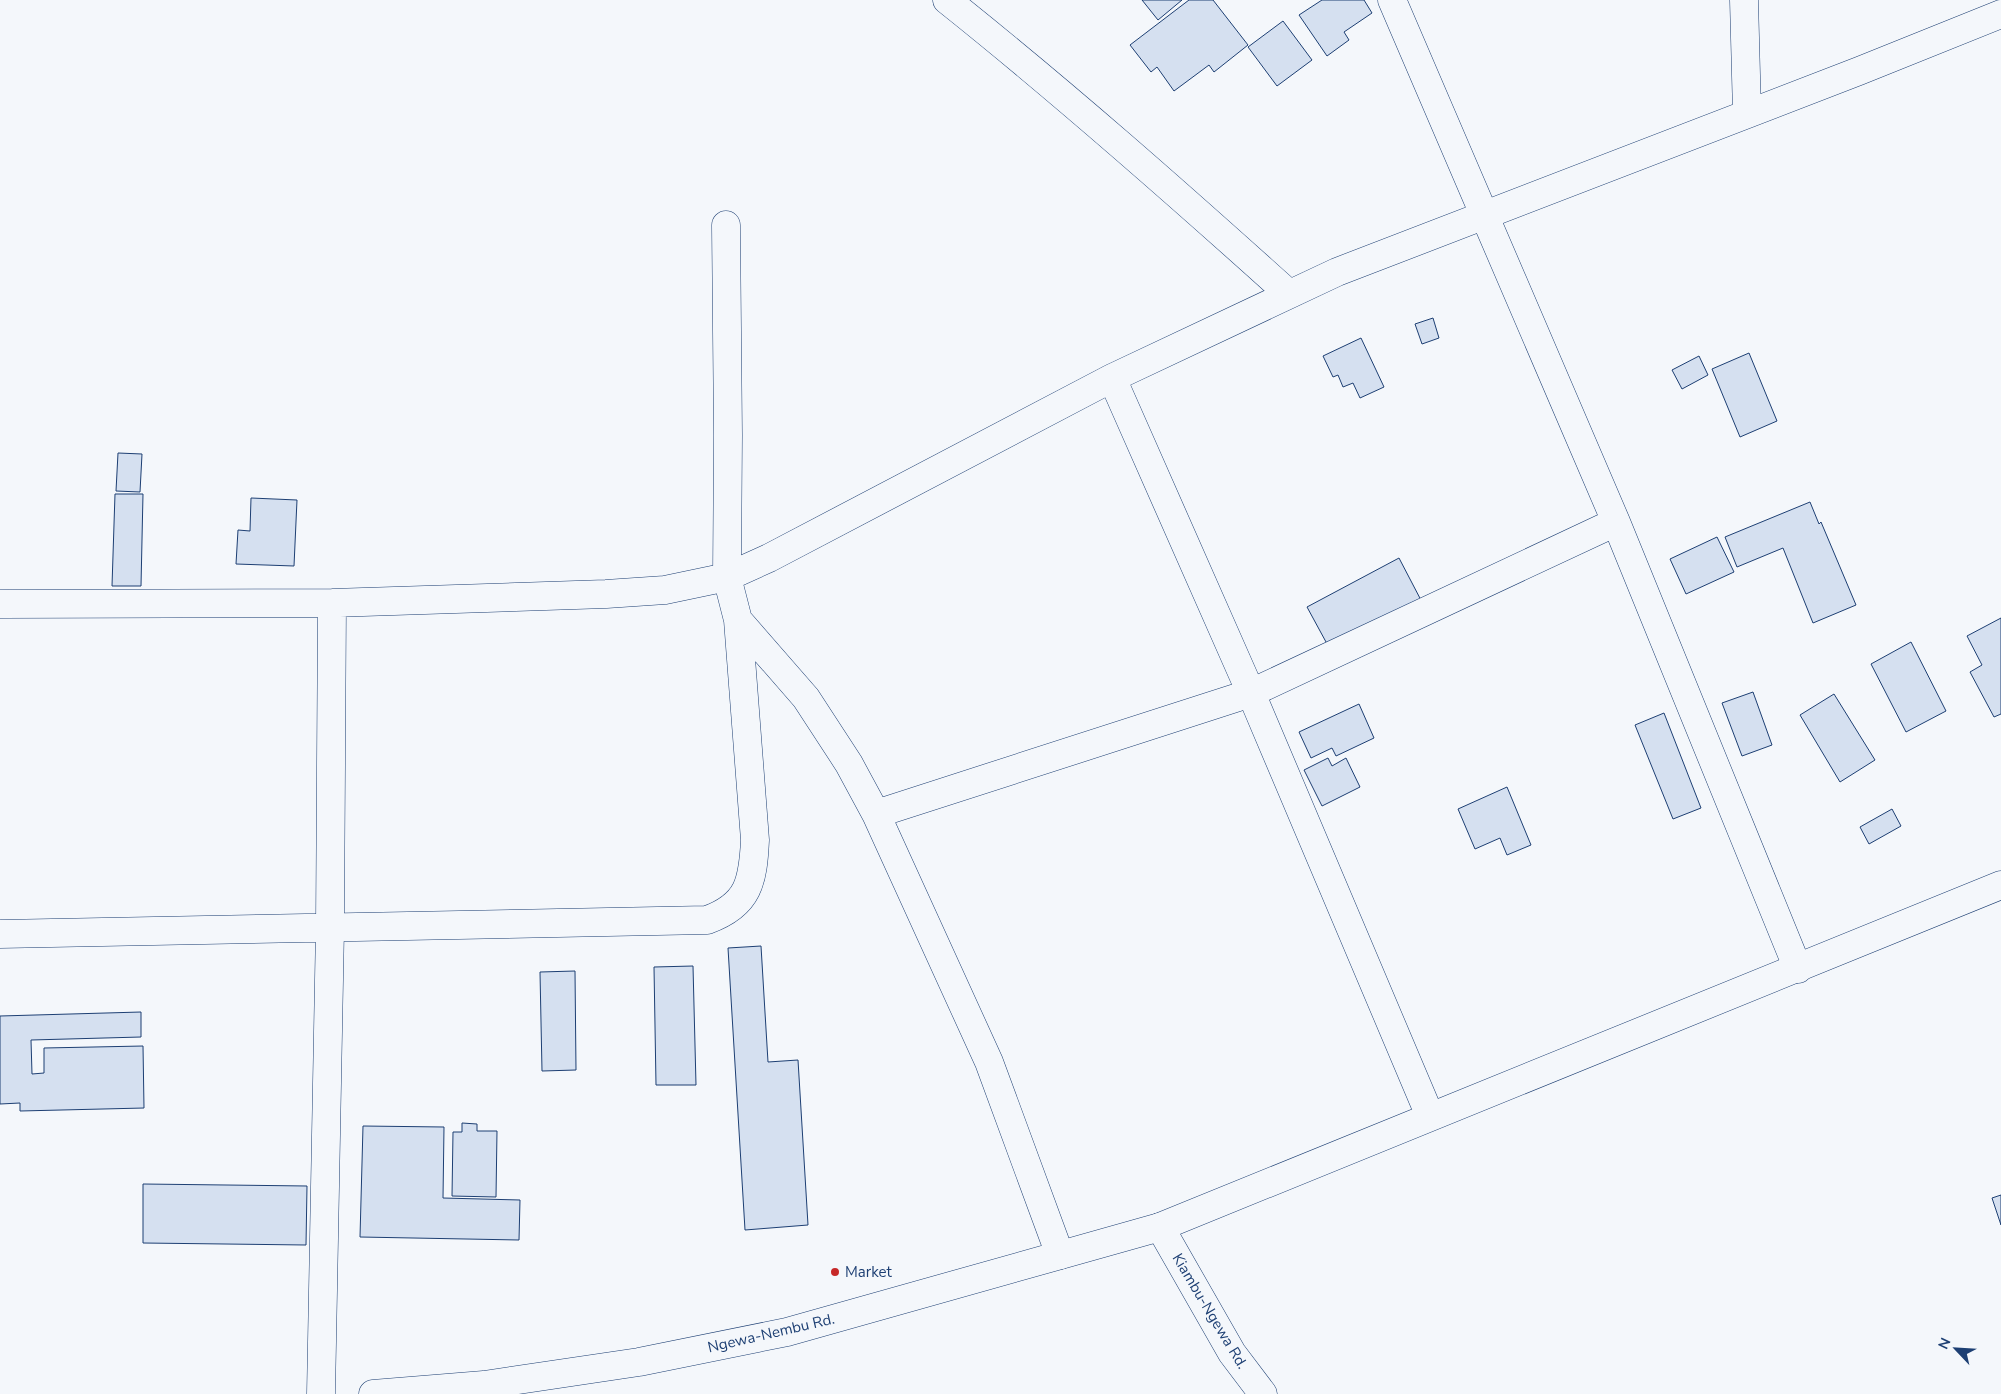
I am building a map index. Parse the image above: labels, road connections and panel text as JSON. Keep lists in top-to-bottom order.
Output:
{
  "streets": {
    "main road": ["Kiambu-Ngewa Rd.", "Ngewa-Nembu Rd."]
  },
  "crossings": [
    ["Kiambu-Ngewa Rd.", "Ngewa-Nembu Rd."]
  ],
  "places": ["Market"],
  "north": "top left"
}
